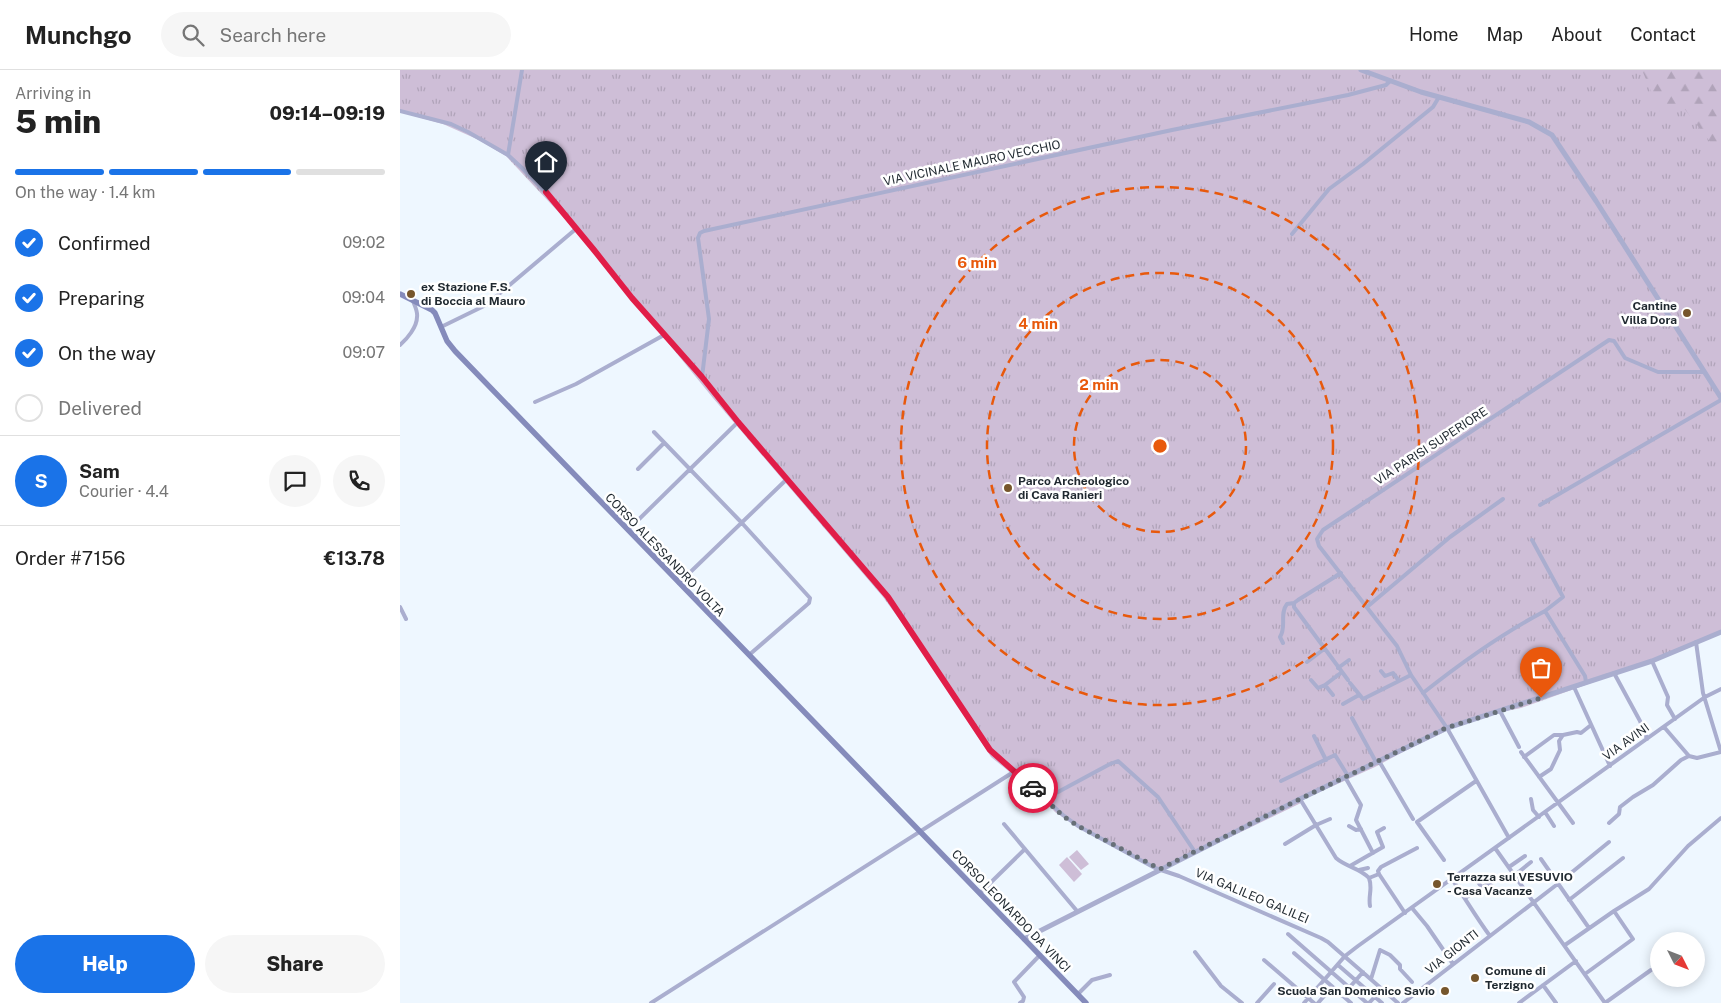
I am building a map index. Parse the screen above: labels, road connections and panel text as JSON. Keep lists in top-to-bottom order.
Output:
{
  "streets": {
    "main road": ["CORSO ALESSANDRO VOLTA", "CORSO LEONARDO DA VINCI"],
    "street": [
      "VIA VICINALE MAURO VECCHIO",
      "VIA PARISI SUPERIORE",
      "VIA AVINI",
      "VIA GALILEO GALILEI",
      "VIA GIONTI"
    ]
  },
  "crossings": [
    ["VIA VICINALE MAURO VECCHIO", "VIA GALILEO GALILEI"],
    ["VIA PARISI SUPERIORE", "VIA AVINI"],
    ["CORSO ALESSANDRO VOLTA", "CORSO LEONARDO DA VINCI"],
    ["VIA AVINI", "VIA GALILEO GALILEI"]
  ],
  "places": [
    "ex Stazione F.S. di Boccia al Mauro",
    "Cantine Villa Dora",
    "Parco Archeologico di Cava Ranieri",
    "Terrazza sul VESUVIO - Casa Vacanze",
    "Comune di Terzigno",
    "Scuola San Domenico Savio"
  ],
  "north": "bottom right",
  "page": {
    "header": "Munchgo",
    "search": "Search here",
    "nav": [
      "Home",
      "Map",
      "About",
      "Contact"
    ],
    "heading": ["5 min", "Arriving in", "09:14–09:19"],
    "panel": [
      "Sam",
      "Courier · 4.4",
      "Order #7156",
      "€13.78"
    ],
    "bar": "On the way · 1.4 km",
    "list": [
      ["Confirmed", "09:02"],
      ["Preparing", "09:04"],
      ["On the way", "09:07"],
      "Delivered"
    ],
    "round": "S",
    "buttons": ["Help", "Share"]
  },
  "rings": ["6 min", "4 min", "2 min"]
}
